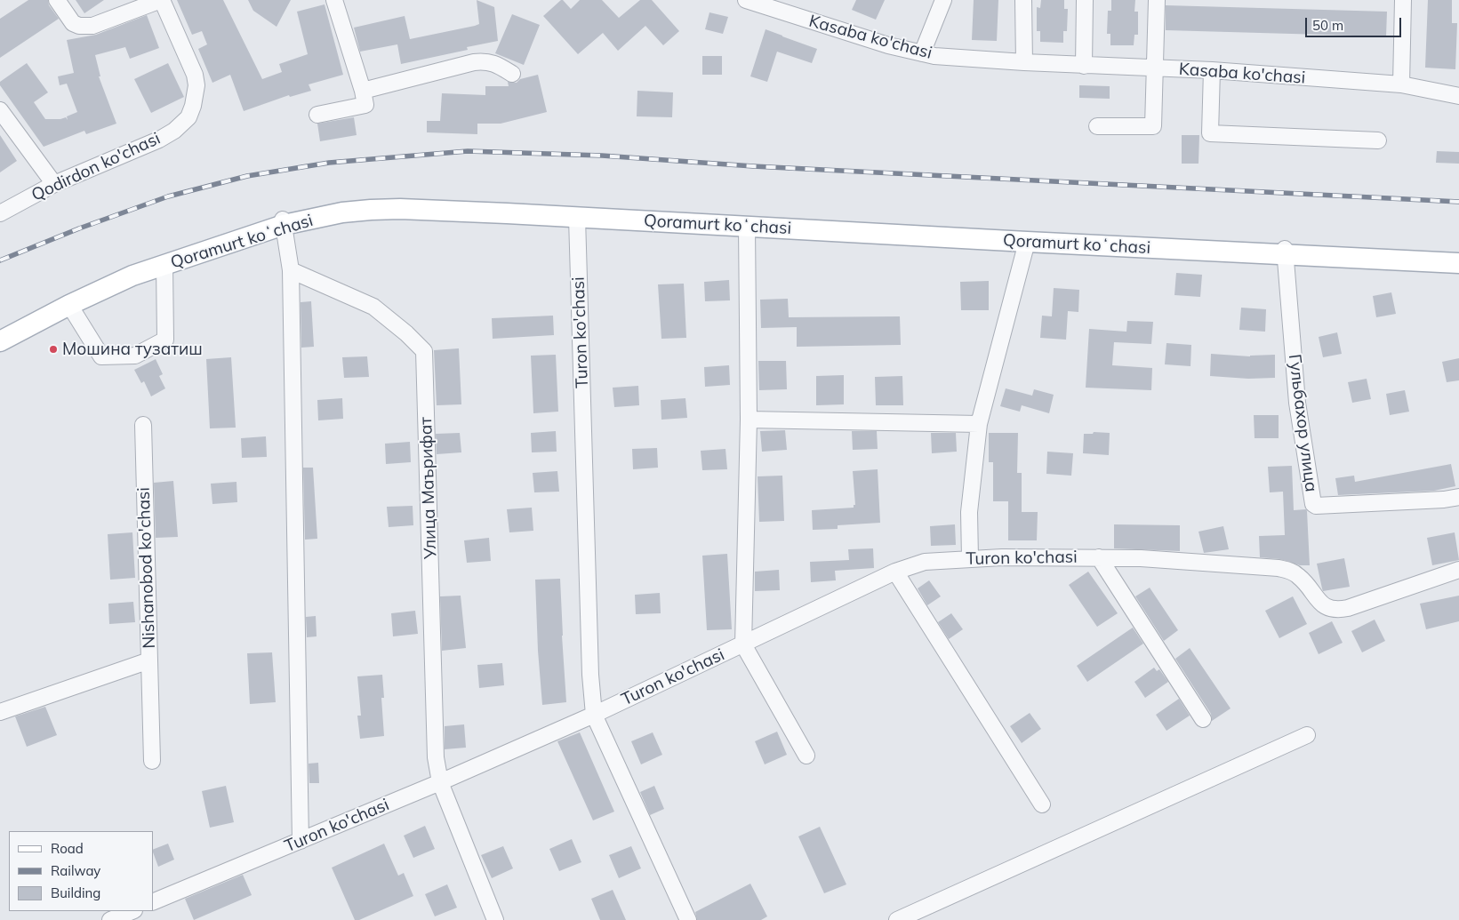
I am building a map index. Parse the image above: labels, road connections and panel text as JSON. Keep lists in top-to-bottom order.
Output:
{
  "streets": {
    "main road": ["Qoramurt koʻchasi"],
    "street": [
      "Kasaba ko'chasi",
      "Qodirdon ko'chasi",
      "Turon ko'chasi",
      "Гульбахор улица",
      "Улица Маърифат",
      "Nishanobod ko'chasi"
    ]
  },
  "crossings": [
    ["Qoramurt koʻchasi", "Turon ko'chasi"],
    ["Qoramurt koʻchasi", "Гульбахор улица"],
    ["Turon ko'chasi", "Улица Маърифат"]
  ],
  "places": ["Мошина тузатиш"],
  "legend": ["Road", "Railway", "Building"],
  "scale_bar": "50 m"
}
